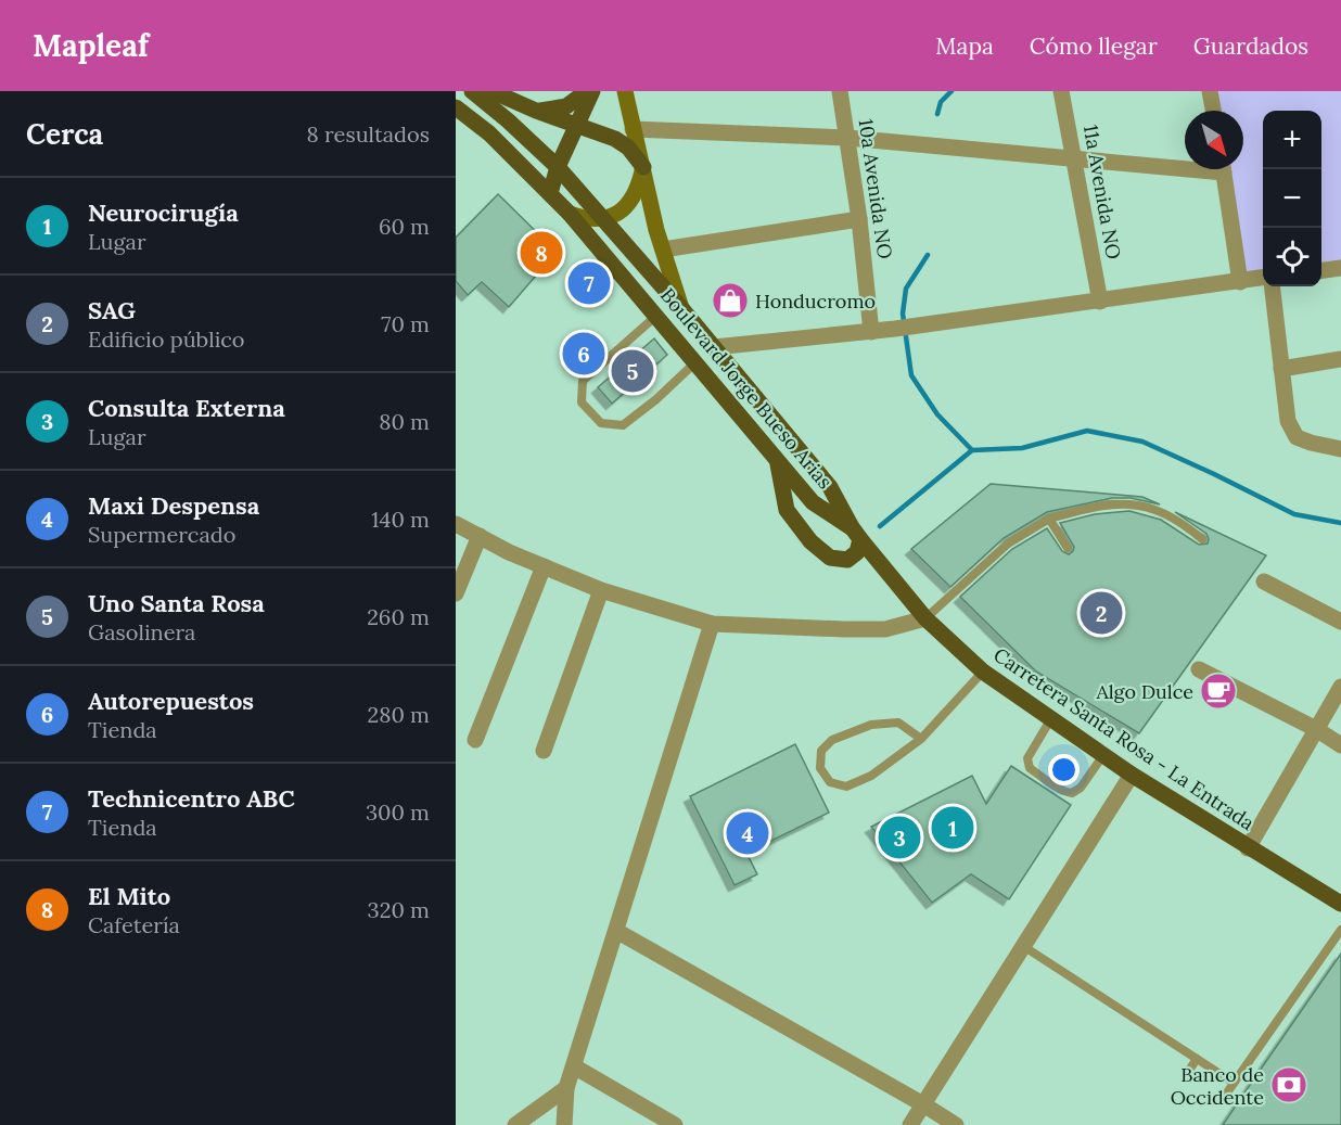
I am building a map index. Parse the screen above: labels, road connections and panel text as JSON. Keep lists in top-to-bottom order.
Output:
{
  "streets": {
    "main road": ["Boulevard Jorge Bueso Arias", "Carretera Santa Rosa - La Entrada"],
    "street": ["10a Avenida NO", "11a Avenida NO"]
  },
  "crossings": [
    ["Boulevard Jorge Bueso Arias", "Carretera Santa Rosa - La Entrada"]
  ],
  "places": {
    "shop": ["Honducromo"],
    "cafe": ["Algo Dulce"],
    "bank": ["Banco de Occidente"]
  },
  "north": "bottom right",
  "page": {
    "header": "Mapleaf",
    "nav": ["Mapa", "Cómo llegar", "Guardados"],
    "heading": ["Cerca", "8 resultados"],
    "map_buttons": ["+", "−"],
    "list": [
      {
        "mark": "1",
        "name": "Neurocirugía",
        "note": "Lugar",
        "value": "60 m"
      },
      {
        "mark": "2",
        "name": "SAG",
        "note": "Edificio público",
        "value": "70 m"
      },
      {
        "mark": "3",
        "name": "Consulta Externa",
        "note": "Lugar",
        "value": "80 m"
      },
      {
        "mark": "4",
        "name": "Maxi Despensa",
        "note": "Supermercado",
        "value": "140 m"
      },
      {
        "mark": "5",
        "name": "Uno Santa Rosa",
        "note": "Gasolinera",
        "value": "260 m"
      },
      {
        "mark": "6",
        "name": "Autorepuestos",
        "note": "Tienda",
        "value": "280 m"
      },
      {
        "mark": "7",
        "name": "Technicentro ABC",
        "note": "Tienda",
        "value": "300 m"
      },
      {
        "mark": "8",
        "name": "El Mito",
        "note": "Cafetería",
        "value": "320 m"
      }
    ],
    "pins": [
      "8",
      "7",
      "6",
      "5",
      "2",
      "1",
      "4",
      "3"
    ]
  }
}
